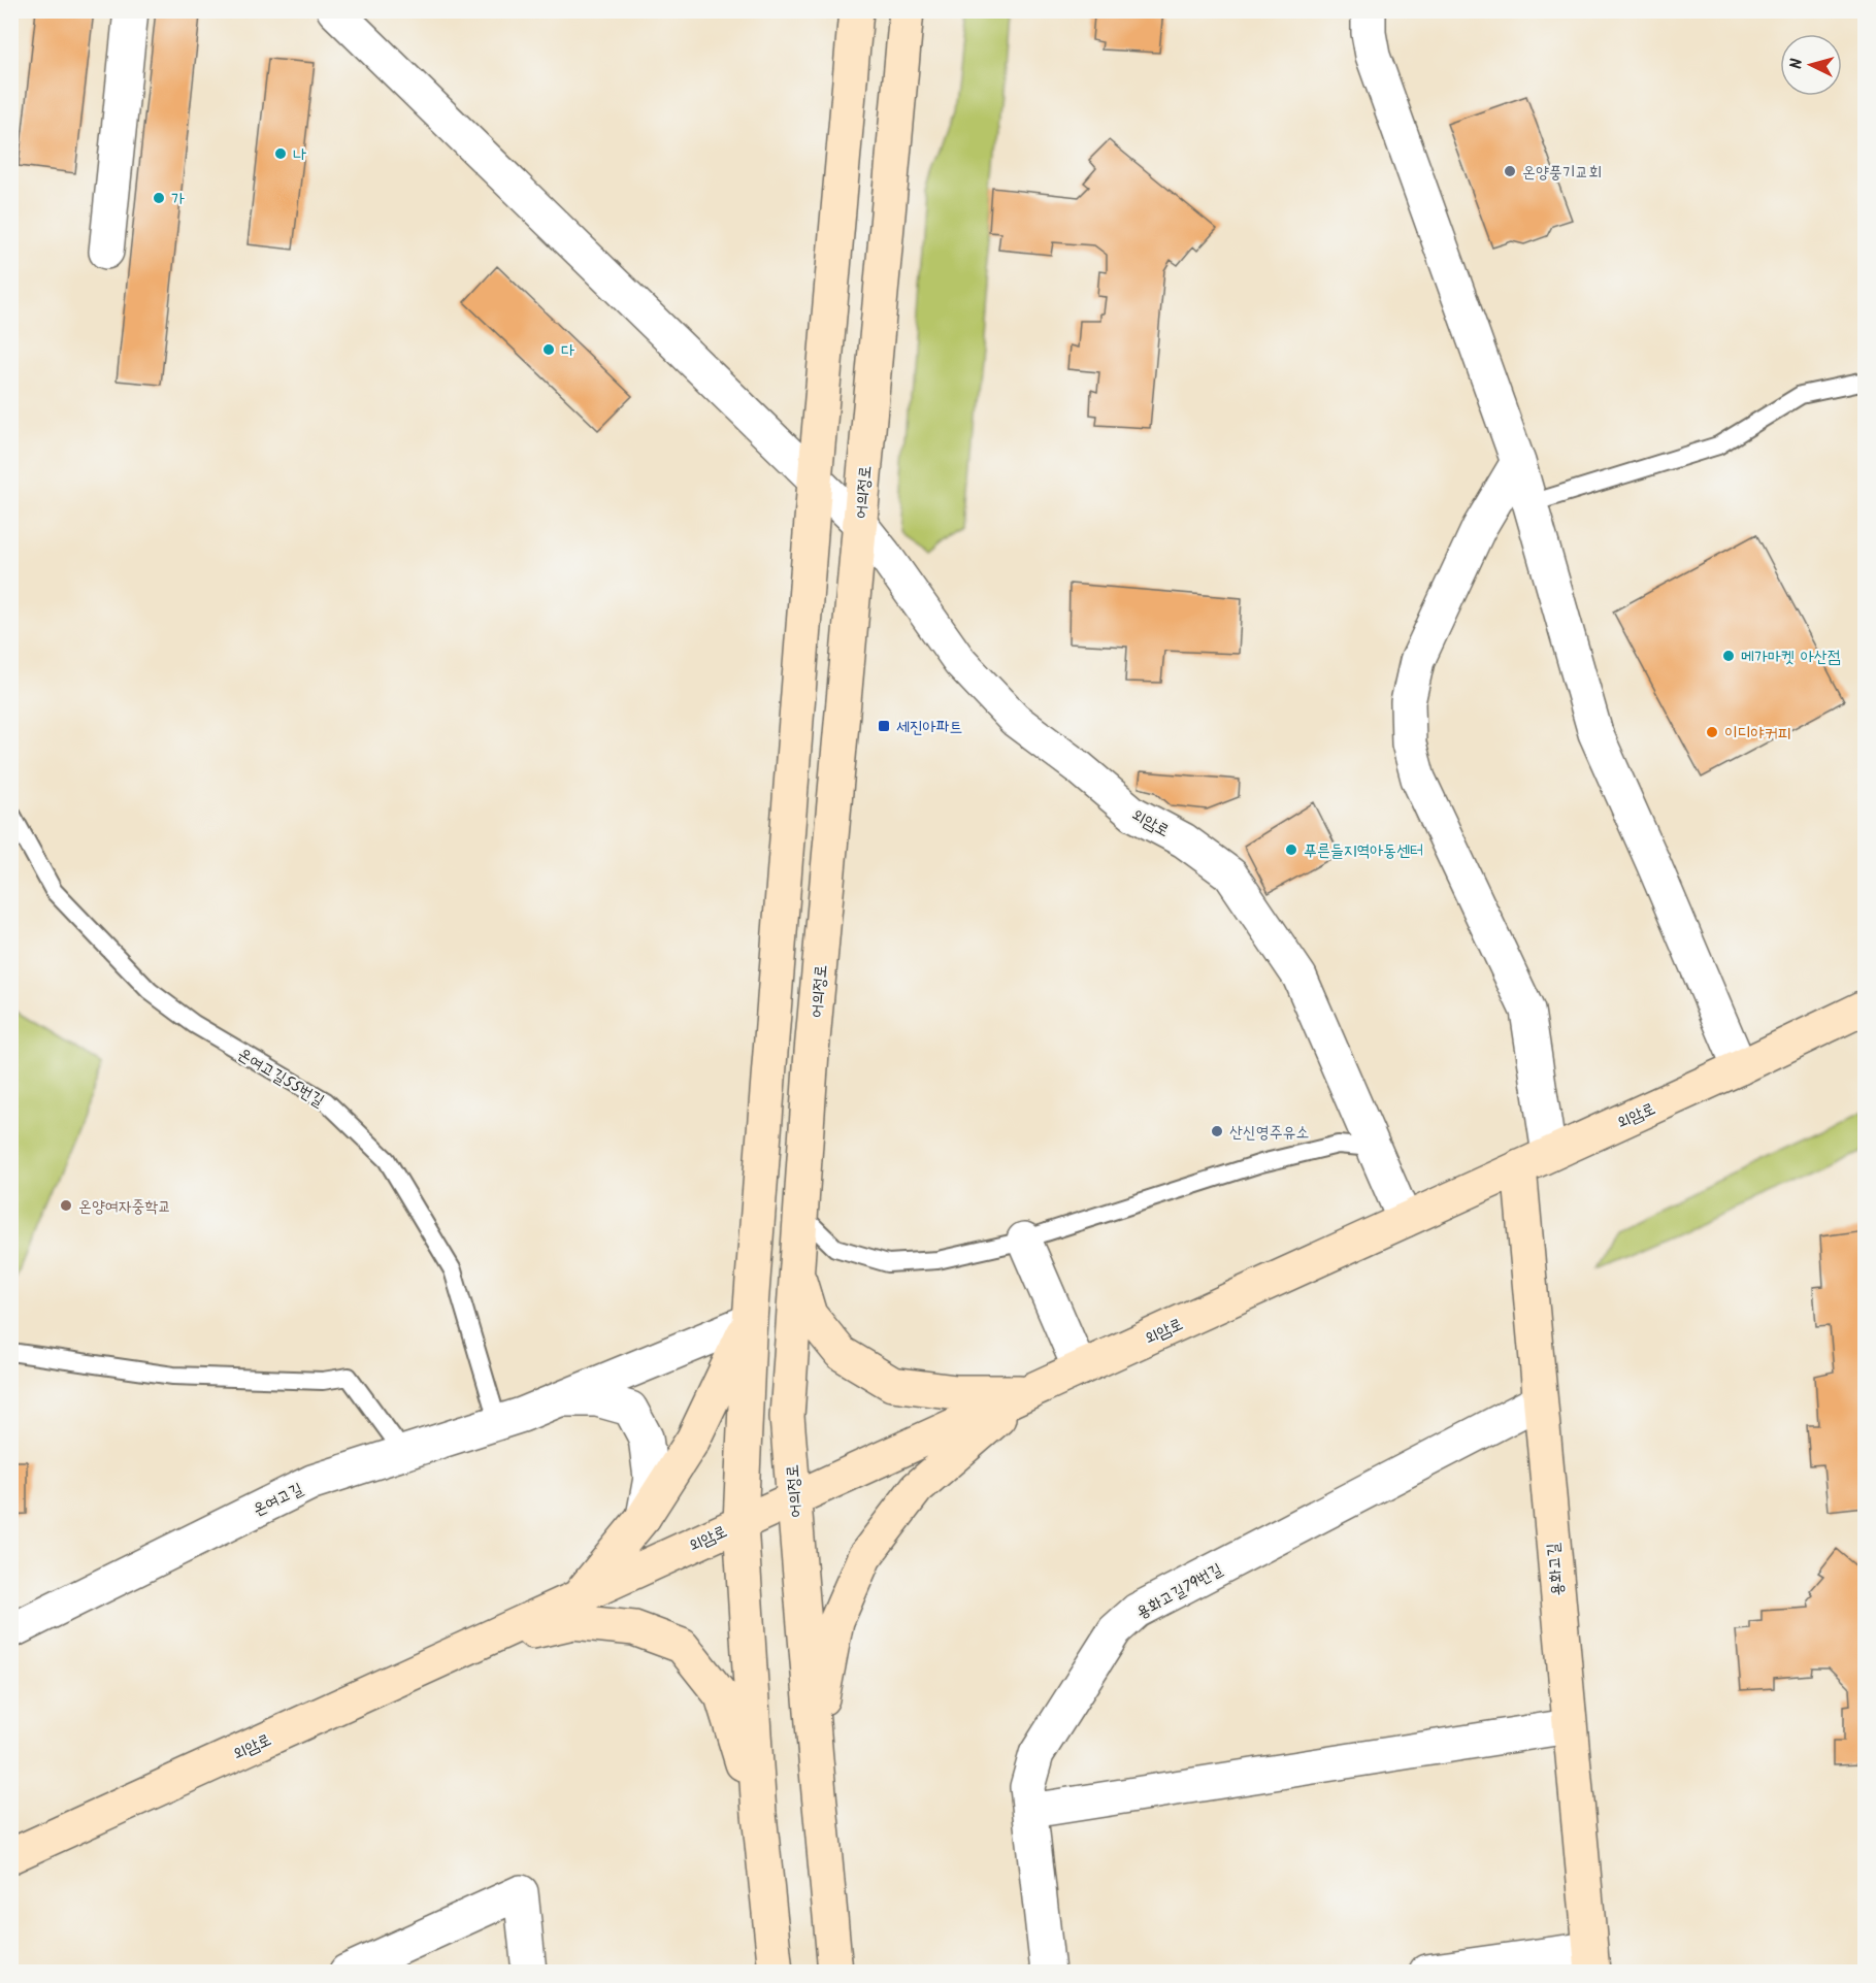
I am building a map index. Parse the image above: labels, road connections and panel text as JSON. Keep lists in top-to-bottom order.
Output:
{
  "streets": {
    "main road": ["어의정로", "외암로", "용화고길"],
    "street": ["온여고길", "용화고길79번길"],
    "lane": ["온여고길55번길"]
  },
  "crossings": [
    ["어의정로", "외암로"],
    ["외암로", "용화고길"],
    ["온여고길55번길", "온여고길"],
    ["용화고길", "용화고길79번길"]
  ],
  "places": {
    "other": [
      "나",
      "온양풍기교회",
      "가",
      "다",
      "메가마켓 아산점",
      "이디야커피",
      "푸른들지역아동센터",
      "산신영주유소",
      "온양여자중학교"
    ],
    "transit": ["세진아파트"]
  },
  "north": "left"
}
